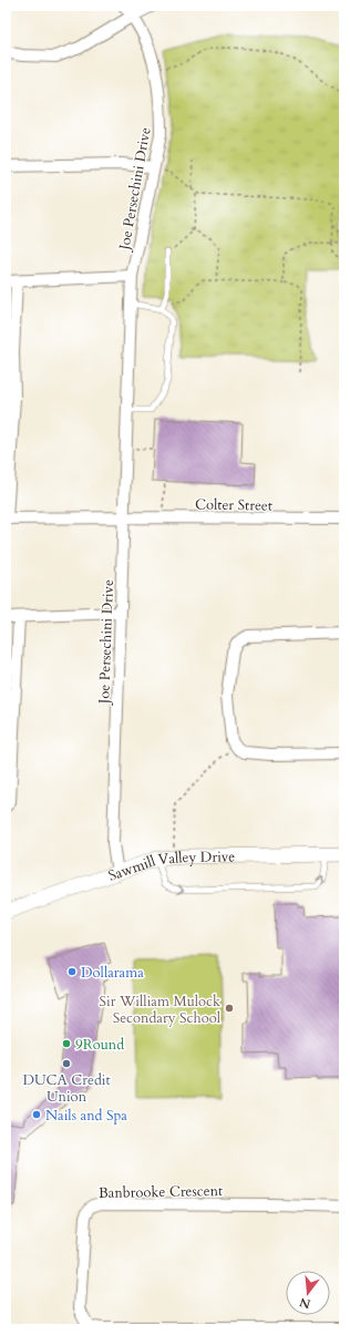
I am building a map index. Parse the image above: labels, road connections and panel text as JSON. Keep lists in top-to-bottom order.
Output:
{
  "streets": {
    "street": [
      "Joe Persechini Drive",
      "Colter Street",
      "Sawmill Valley Drive",
      "Banbrooke Crescent"
    ]
  },
  "crossings": [
    ["Joe Persechini Drive", "Colter Street"],
    ["Joe Persechini Drive", "Sawmill Valley Drive"]
  ],
  "places": [
    "Dollarama",
    "Sir William Mulock Secondary School",
    "9Round",
    "DUCA Credit Union",
    "Nails and Spa"
  ],
  "north": "bottom"
}
